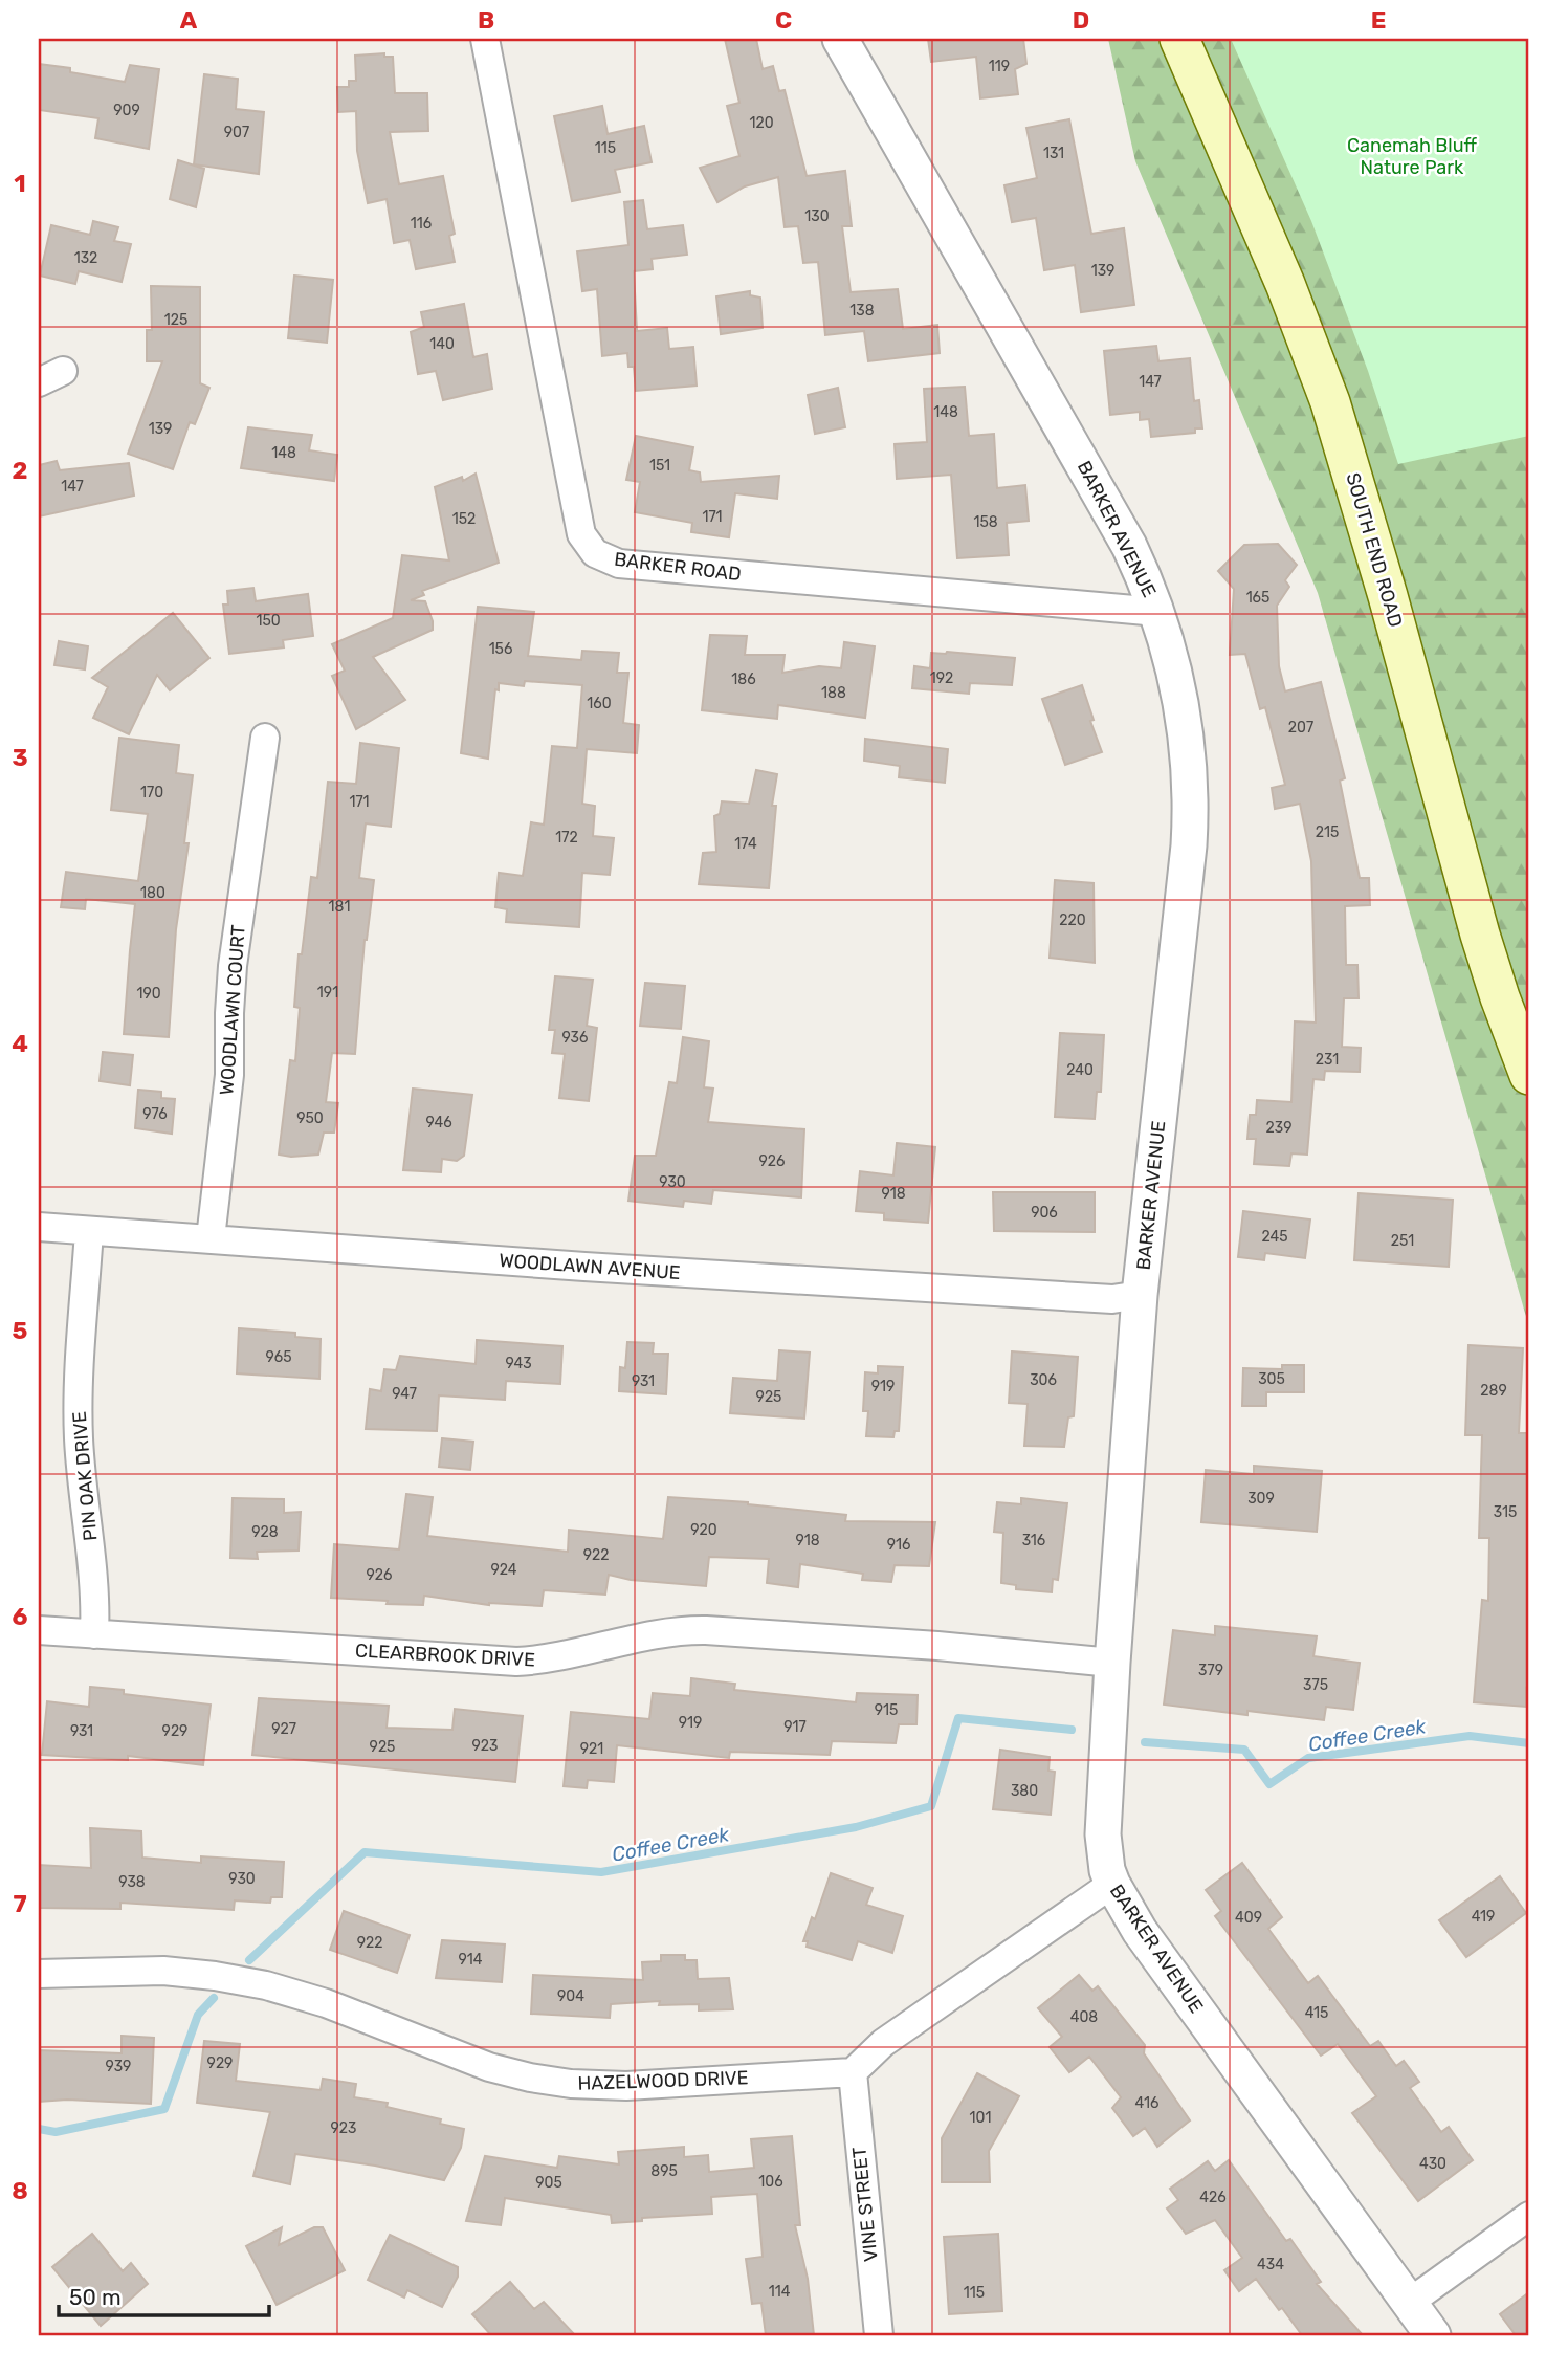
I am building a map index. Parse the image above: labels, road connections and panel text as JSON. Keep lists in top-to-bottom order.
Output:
{
  "streets": {
    "main road": ["SOUTH END ROAD"],
    "street": [
      "BARKER AVENUE",
      "BARKER ROAD",
      "WOODLAWN COURT",
      "WOODLAWN AVENUE",
      "PIN OAK DRIVE",
      "CLEARBROOK DRIVE",
      "HAZELWOOD DRIVE",
      "VINE STREET"
    ]
  },
  "crossings": [
    ["BARKER AVENUE", "BARKER ROAD"],
    ["BARKER AVENUE", "WOODLAWN AVENUE"],
    ["BARKER AVENUE", "CLEARBROOK DRIVE"],
    ["WOODLAWN COURT", "WOODLAWN AVENUE"],
    ["WOODLAWN AVENUE", "PIN OAK DRIVE"],
    ["PIN OAK DRIVE", "CLEARBROOK DRIVE"],
    ["HAZELWOOD DRIVE", "VINE STREET"]
  ],
  "water": ["Coffee Creek"],
  "parks": ["Canemah Bluff Nature Park"],
  "house_numbers": [
    "119",
    "909",
    "120",
    "907",
    "115",
    "131",
    "130",
    "116",
    "132",
    "139",
    "138",
    "125",
    "140",
    "147",
    "148",
    "139",
    "148",
    "151",
    "147",
    "171",
    "152",
    "158",
    "165",
    "150",
    "156",
    "192",
    "186",
    "188",
    "160",
    "207",
    "170",
    "171",
    "215",
    "172",
    "174",
    "180",
    "181",
    "220",
    "191",
    "190",
    "936",
    "231",
    "240",
    "976",
    "950",
    "946",
    "239",
    "926",
    "930",
    "918",
    "906",
    "245",
    "251",
    "965",
    "943",
    "305",
    "306",
    "931",
    "919",
    "289",
    "947",
    "925",
    "309",
    "315",
    "920",
    "928",
    "918",
    "316",
    "916",
    "922",
    "924",
    "926",
    "379",
    "375",
    "915",
    "919",
    "917",
    "927",
    "931",
    "929",
    "923",
    "925",
    "921",
    "380",
    "930",
    "938",
    "419",
    "409",
    "922",
    "914",
    "904",
    "415",
    "408",
    "929",
    "939",
    "416",
    "101",
    "923",
    "430",
    "895",
    "106",
    "905",
    "426",
    "434",
    "114",
    "115"
  ],
  "scale_bar": "50 m",
  "grid": {
    "columns": [
      "A",
      "B",
      "C",
      "D",
      "E"
    ],
    "rows": [
      "1",
      "2",
      "3",
      "4",
      "5",
      "6",
      "7",
      "8"
    ]
  }
}
